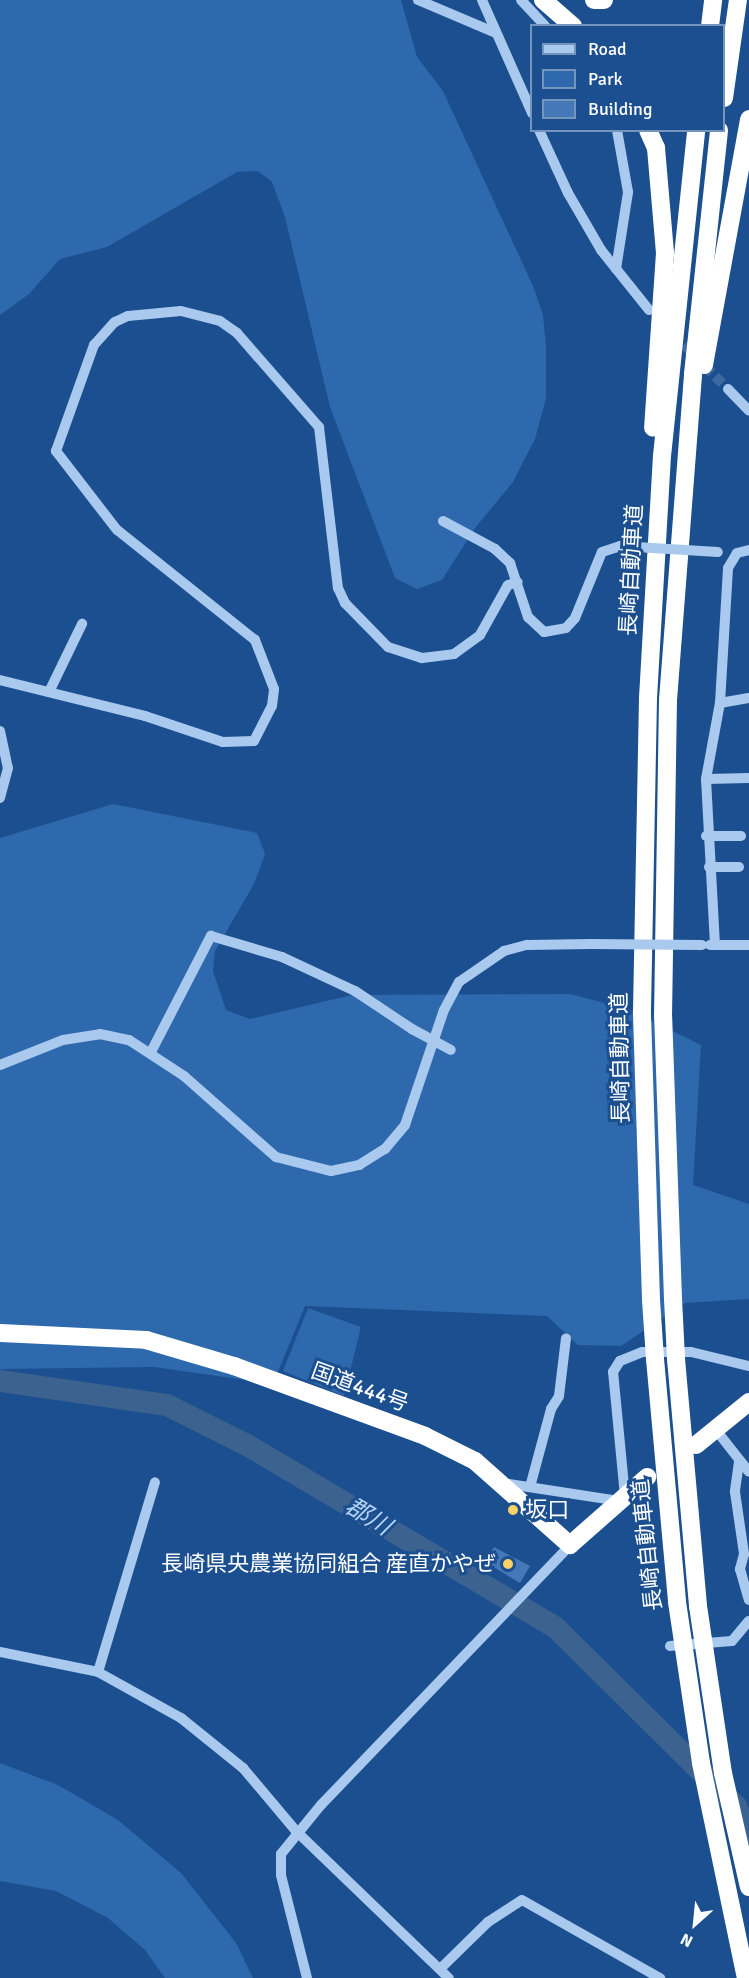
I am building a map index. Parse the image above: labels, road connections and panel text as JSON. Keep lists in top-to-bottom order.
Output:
{
  "streets": {
    "highway": ["長崎自動車道", "国道444号"]
  },
  "water": ["郡川"],
  "places": ["坂口", "長崎県央農業協同組合 産直かやぜ"],
  "legend": ["Road", "Park", "Building"],
  "north": "bottom left"
}
